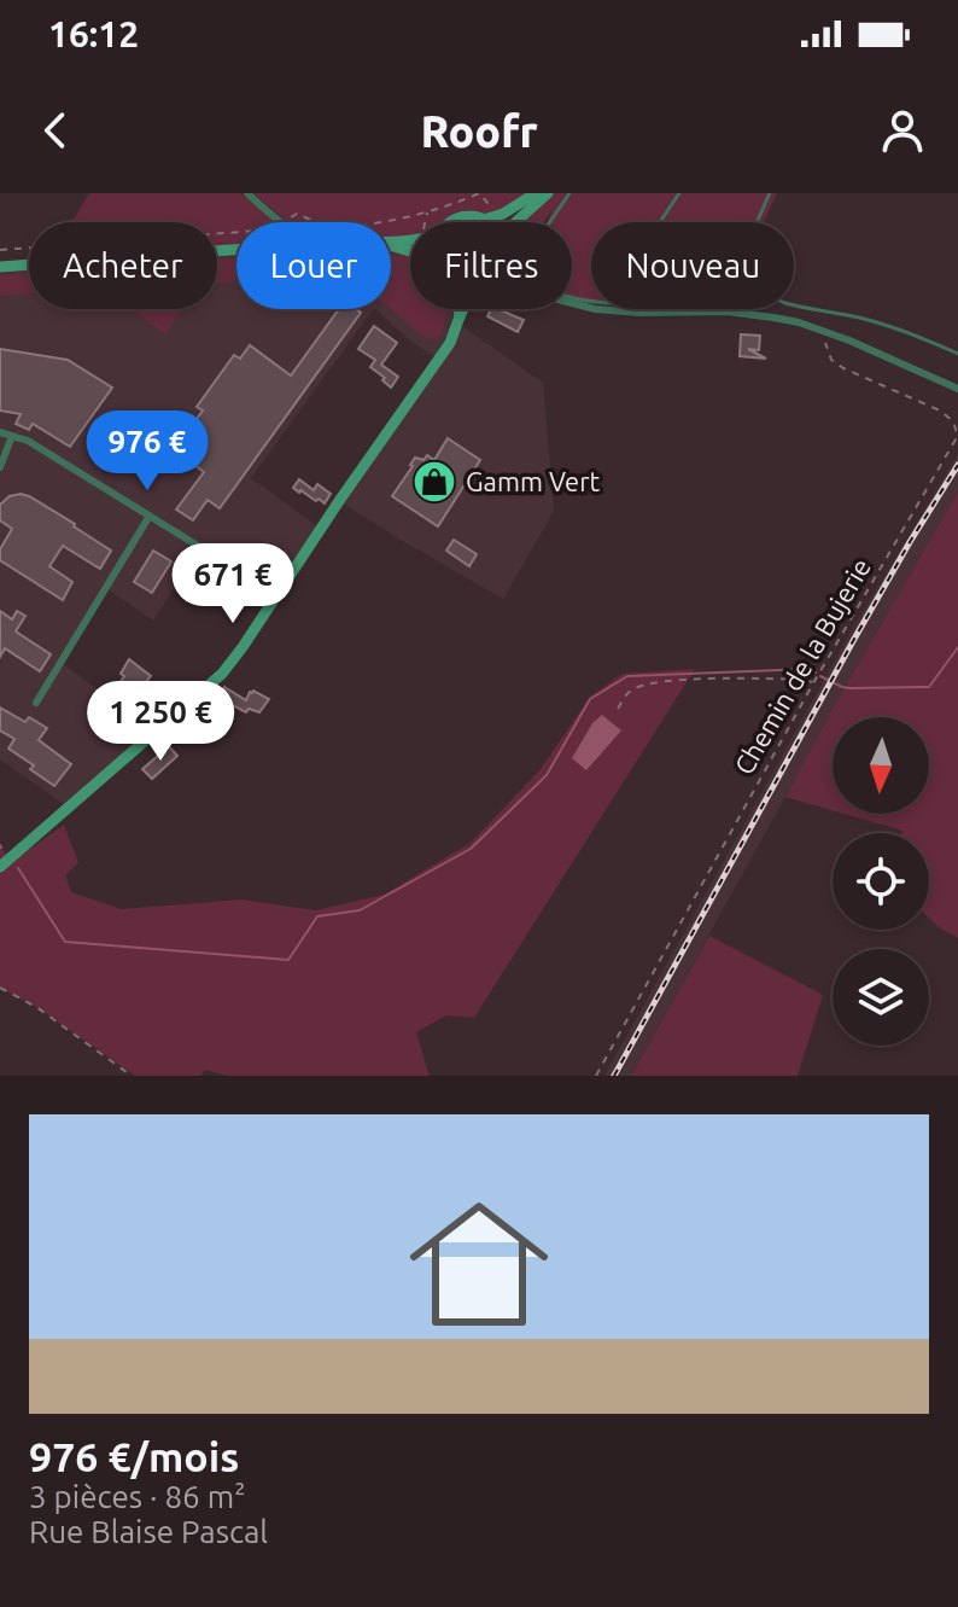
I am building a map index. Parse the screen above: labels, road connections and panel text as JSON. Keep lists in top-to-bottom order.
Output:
{
  "streets": {
    "path": ["Chemin de la Bujerie"]
  },
  "places": {
    "shop": ["Gamm Vert"]
  },
  "north": "bottom",
  "page": {
    "status": "16:12",
    "header": "Roofr",
    "chip": [
      "Acheter",
      "Louer",
      "Filtres",
      "Nouveau"
    ],
    "price": ["976 €", "671 €", "1 250 €"],
    "list": [
      {
        "name": "976 €/mois",
        "note": "3 pièces · 86 m² · Rue Blaise Pascal"
      }
    ]
  }
}
